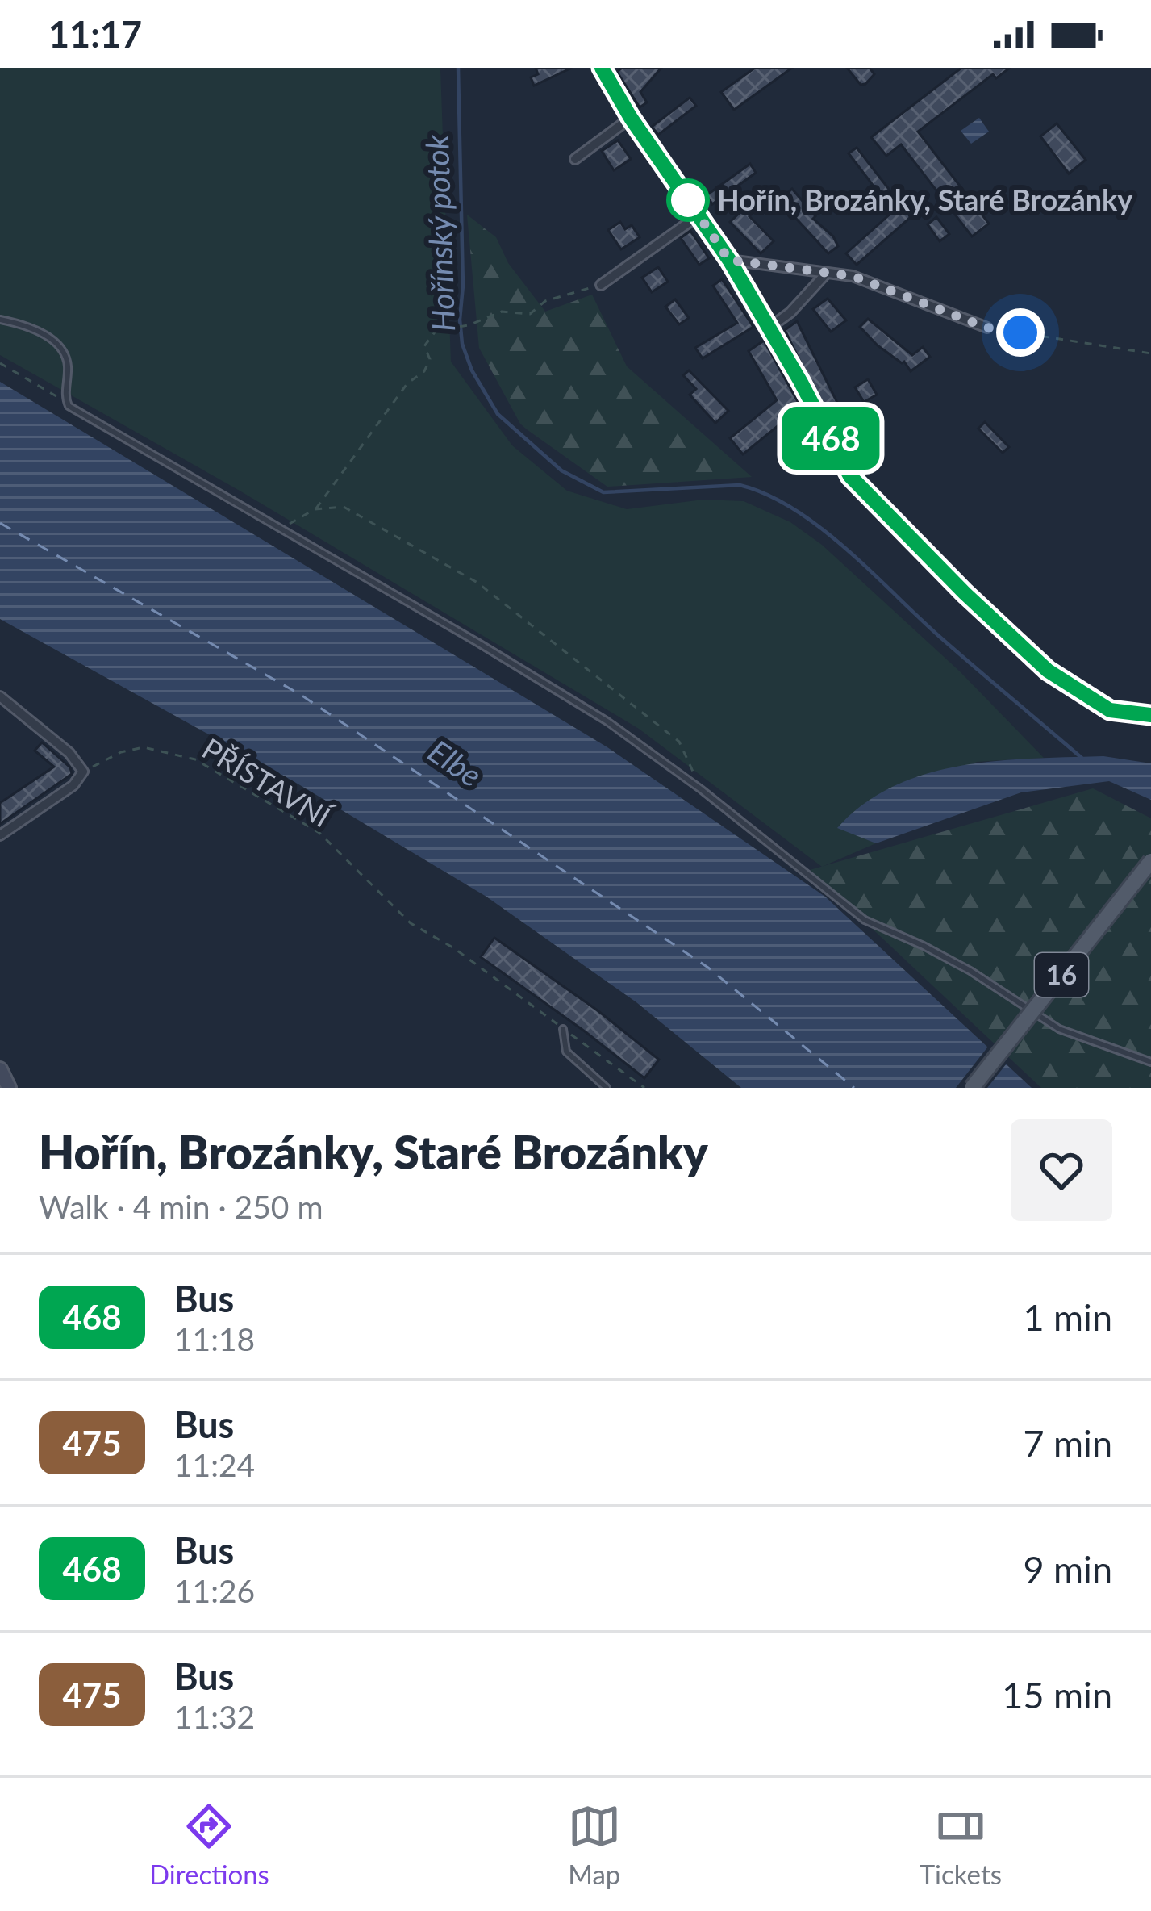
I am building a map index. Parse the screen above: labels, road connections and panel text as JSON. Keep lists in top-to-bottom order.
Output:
{
  "streets": {
    "main road": ["16"],
    "path": ["PŘÍSTAVNÍ"]
  },
  "water": ["Hořínský potok", "Elbe"],
  "places": ["Hořín, Brozánky, Staré Brozánky"],
  "lines": ["bus line 468"],
  "page": {
    "status": "11:17",
    "on_map": "468",
    "heading": ["Hořín, Brozánky, Staré Brozánky", "Walk · 4 min · 250 m"],
    "list": [
      {
        "mark": "468",
        "name": "Bus",
        "note": "11:18",
        "value": "1 min"
      },
      {
        "mark": "475",
        "name": "Bus",
        "note": "11:24",
        "value": "7 min"
      },
      {
        "mark": "468",
        "name": "Bus",
        "note": "11:26",
        "value": "9 min"
      },
      {
        "mark": "475",
        "name": "Bus",
        "note": "11:32",
        "value": "15 min"
      }
    ],
    "tabs": ["Directions", "Map", "Tickets"]
  }
}
